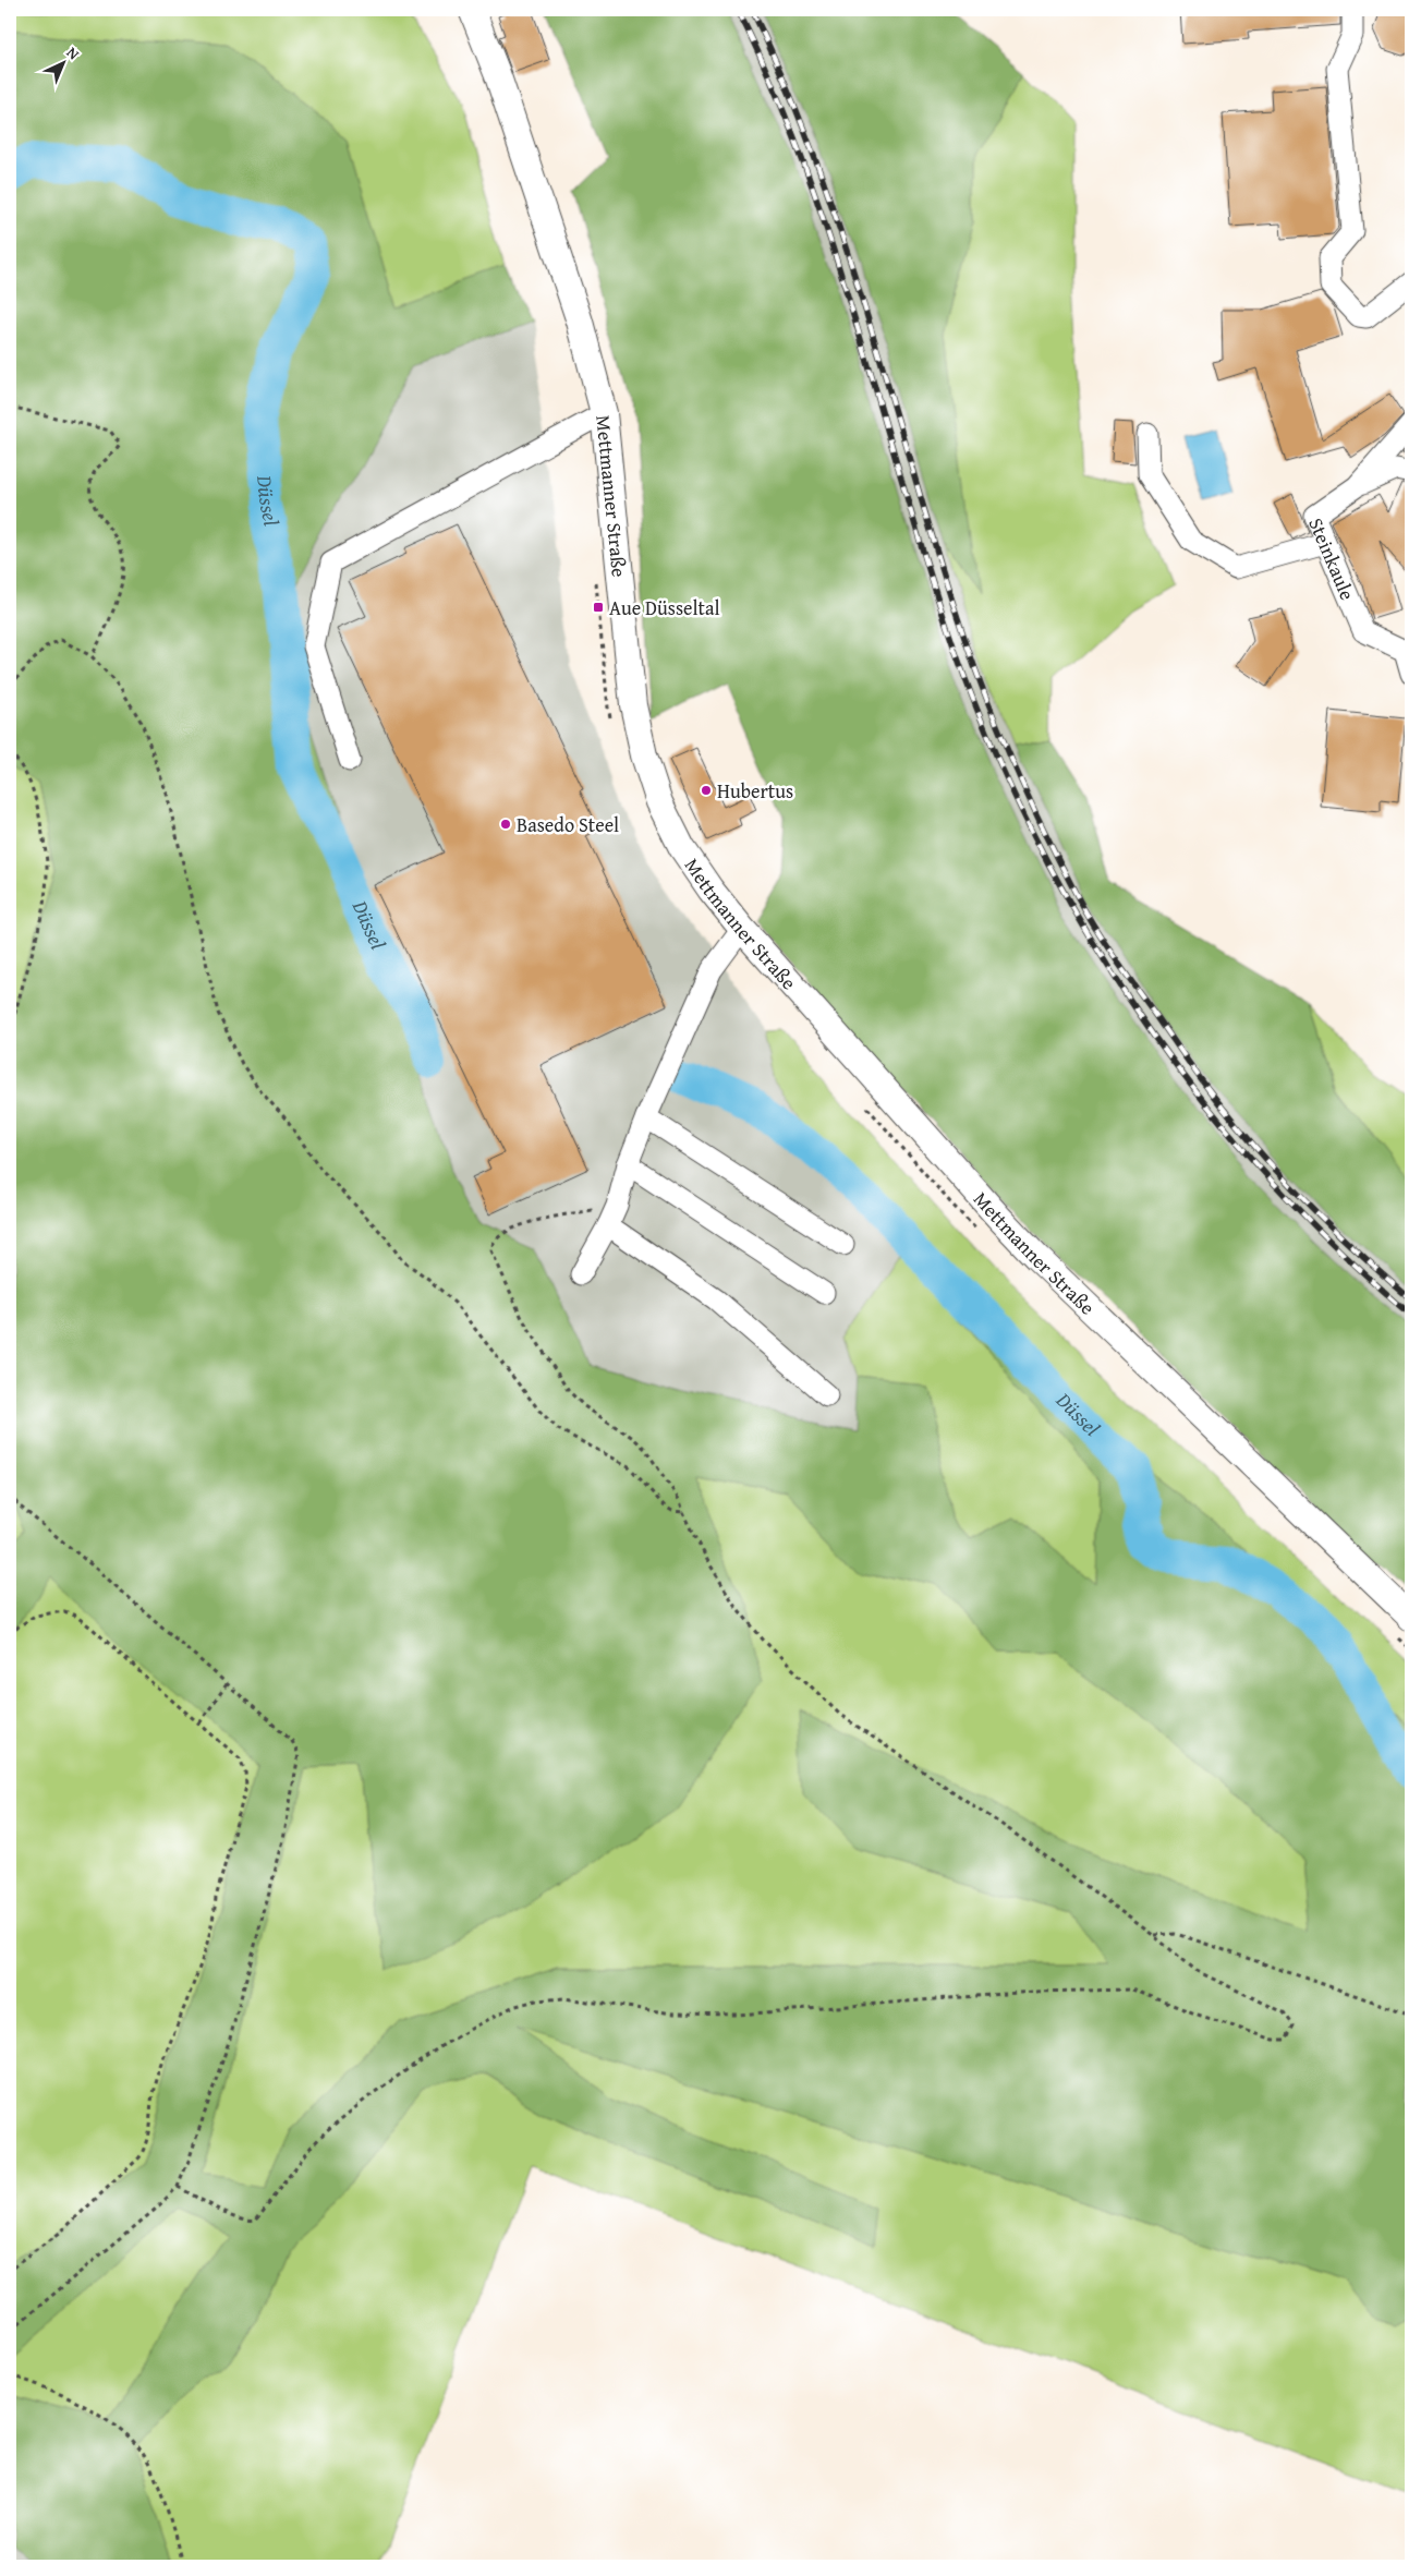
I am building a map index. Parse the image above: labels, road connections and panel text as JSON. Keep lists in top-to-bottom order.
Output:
{
  "streets": {
    "main road": ["Mettmanner Straße"],
    "lane": ["Steinkaule"]
  },
  "water": ["Düssel"],
  "places": {
    "transit": ["Aue Düsseltal"],
    "other": ["Hubertus", "Basedo Steel"]
  },
  "north": "top right"
}
